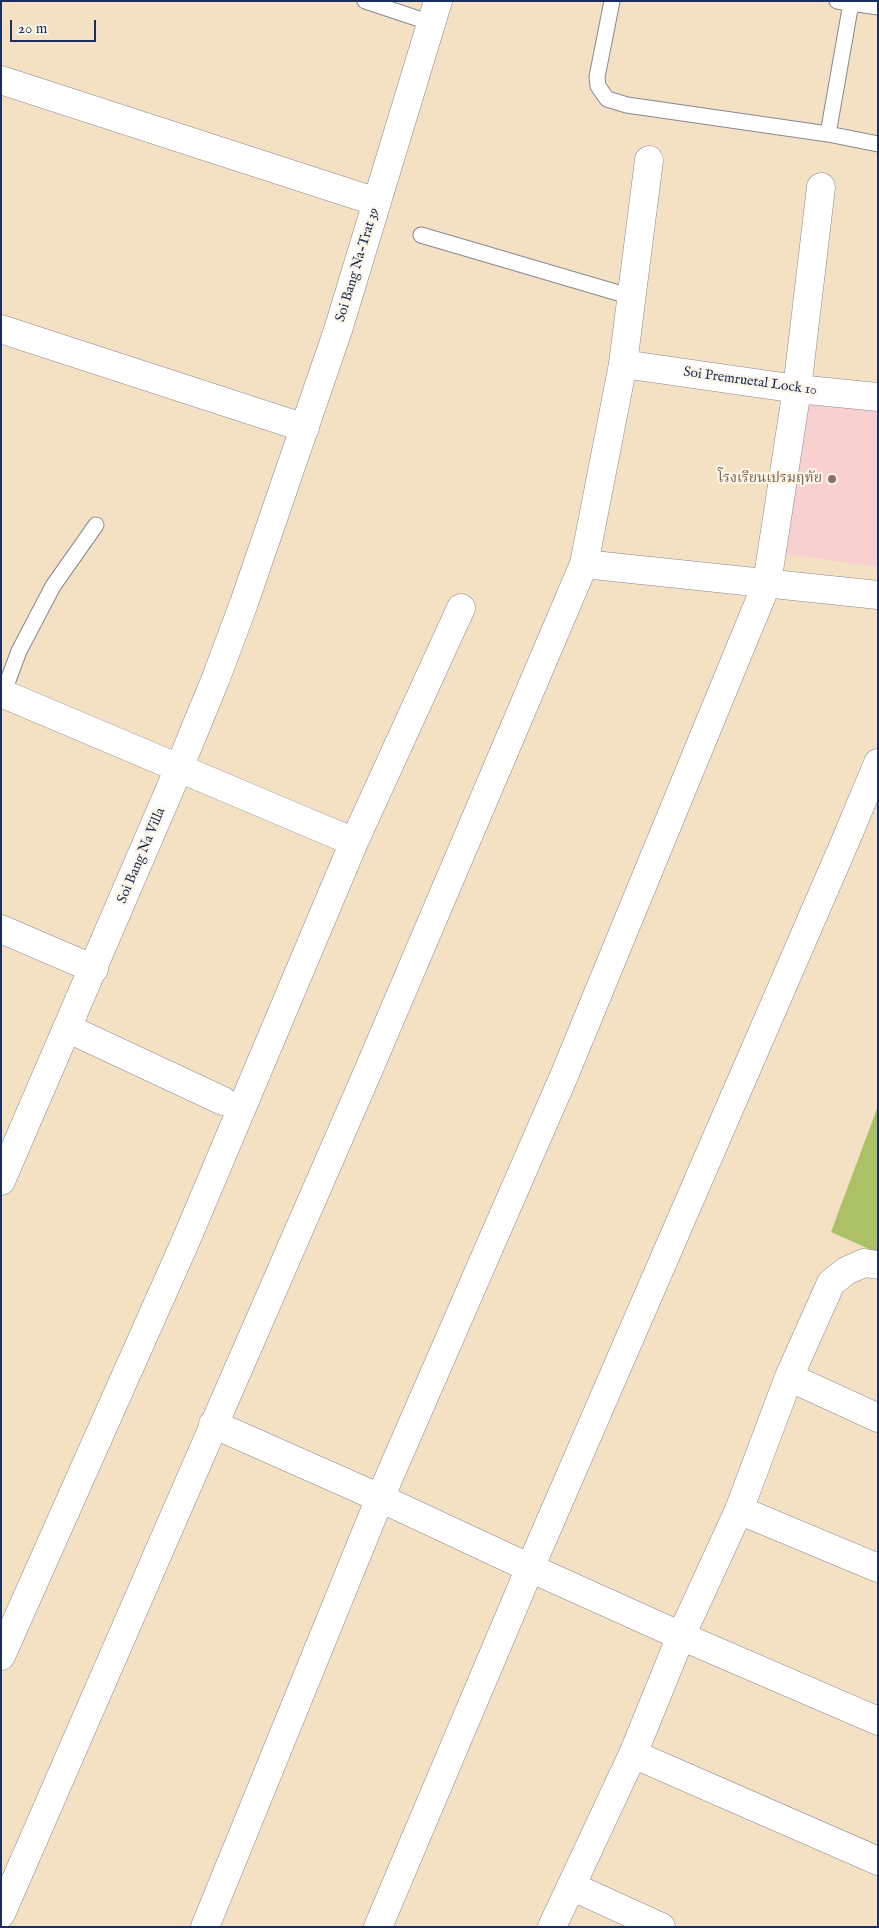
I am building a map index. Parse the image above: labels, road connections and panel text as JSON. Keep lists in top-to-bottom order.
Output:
{
  "streets": {
    "street": ["Soi Bang Na-Trat 39", "Soi Premruetal Lock 10", "Soi Bang Na Villa"]
  },
  "crossings": [
    ["Soi Bang Na-Trat 39", "Soi Bang Na Villa"]
  ],
  "places": ["โรงเรียนเปรมฤทัย"],
  "scale_bar": "20 m"
}
